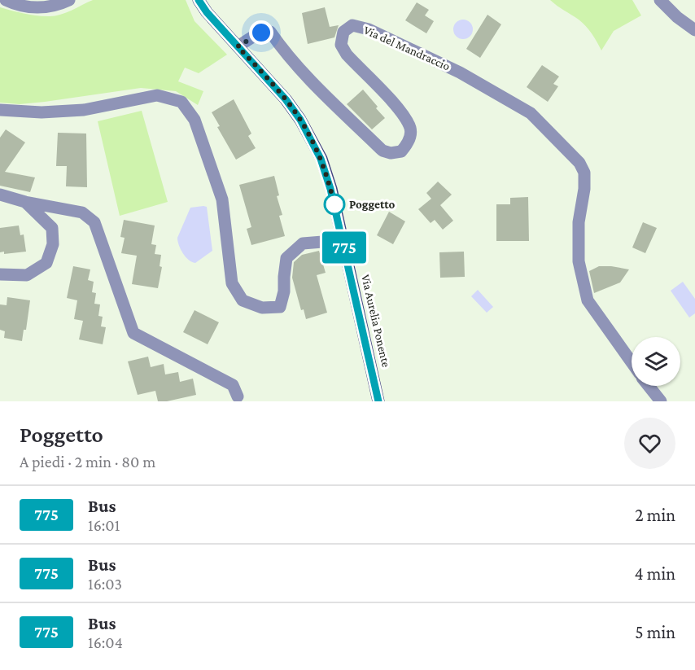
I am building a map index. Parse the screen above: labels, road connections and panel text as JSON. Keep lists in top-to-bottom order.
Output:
{
  "streets": {
    "main road": ["Via Aurelia Ponente"],
    "street": ["Via del Mandraccio"]
  },
  "crossings": [
    ["Via del Mandraccio", "Via Aurelia Ponente"]
  ],
  "places": ["Poggetto"],
  "lines": ["bus line 775"],
  "page": {
    "on_map": "775",
    "heading": ["Poggetto", "A piedi · 2 min · 80 m"],
    "list": [
      {
        "mark": "775",
        "name": "Bus",
        "note": "16:01",
        "value": "2 min"
      },
      {
        "mark": "775",
        "name": "Bus",
        "note": "16:03",
        "value": "4 min"
      },
      {
        "mark": "775",
        "name": "Bus",
        "note": "16:04",
        "value": "5 min"
      }
    ]
  }
}
